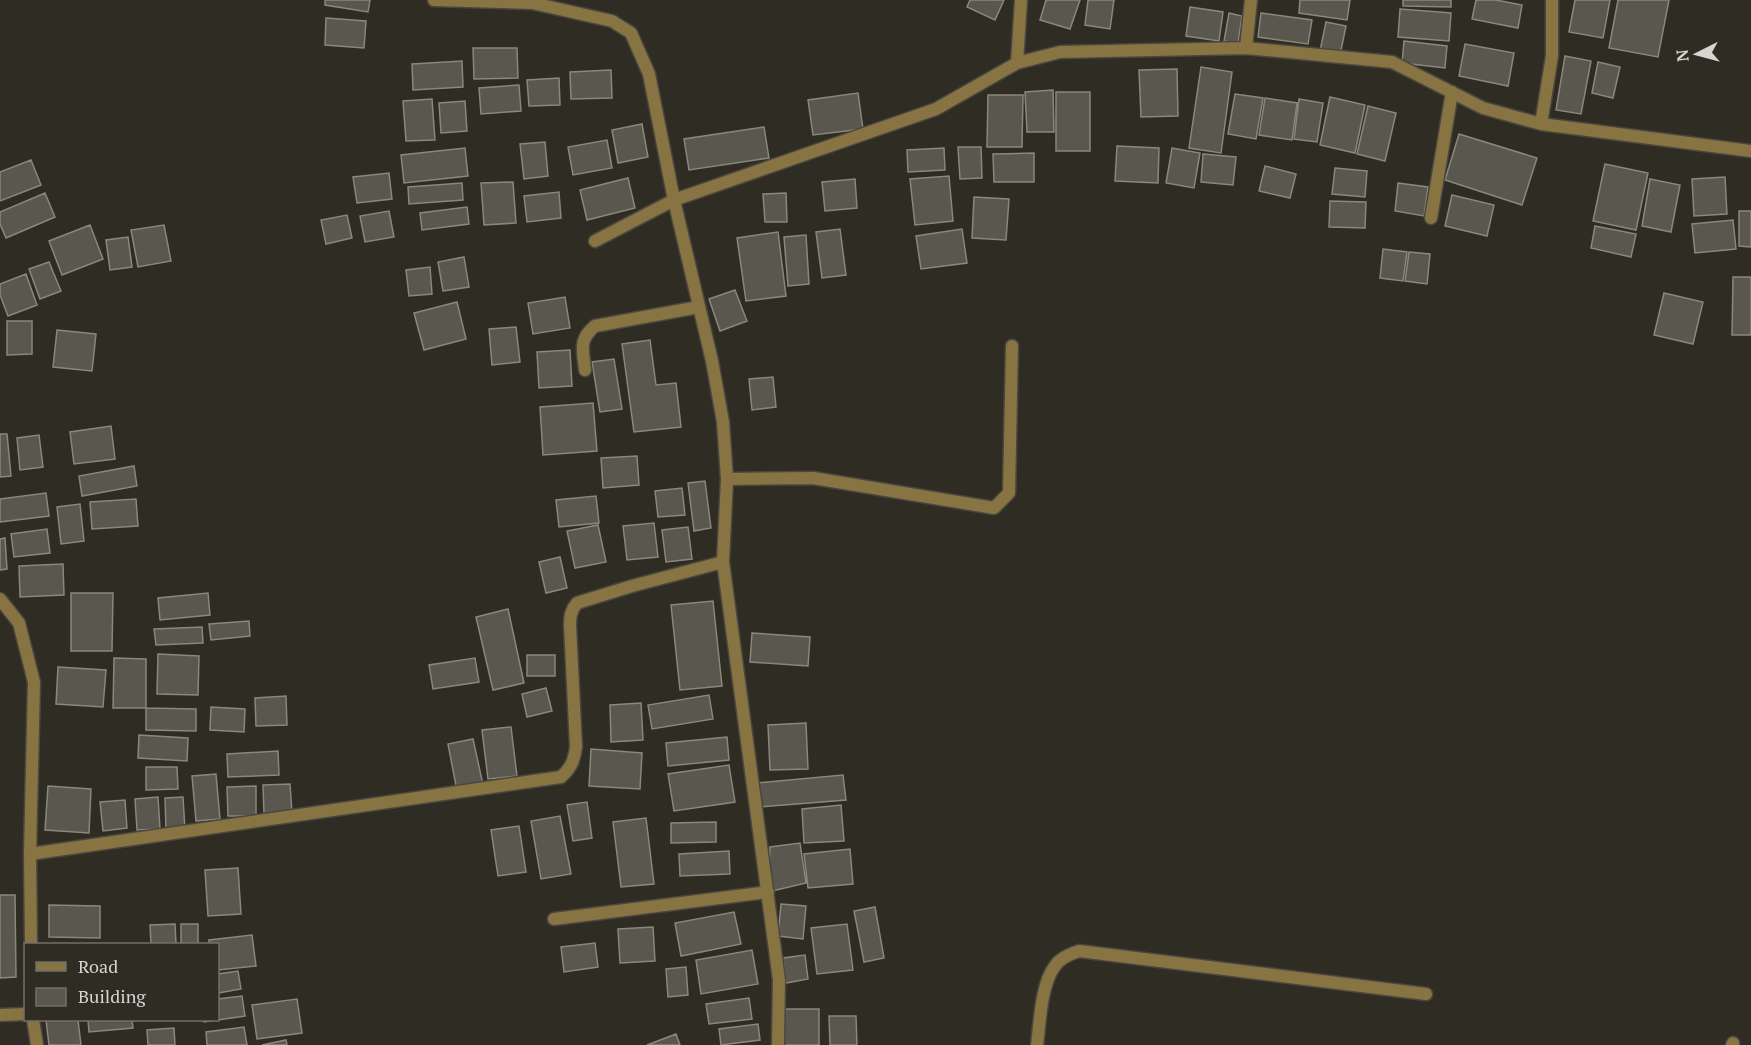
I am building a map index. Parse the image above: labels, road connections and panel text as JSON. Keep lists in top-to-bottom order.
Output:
{
  "legend": ["Road", "Building"],
  "north": "left"
}
